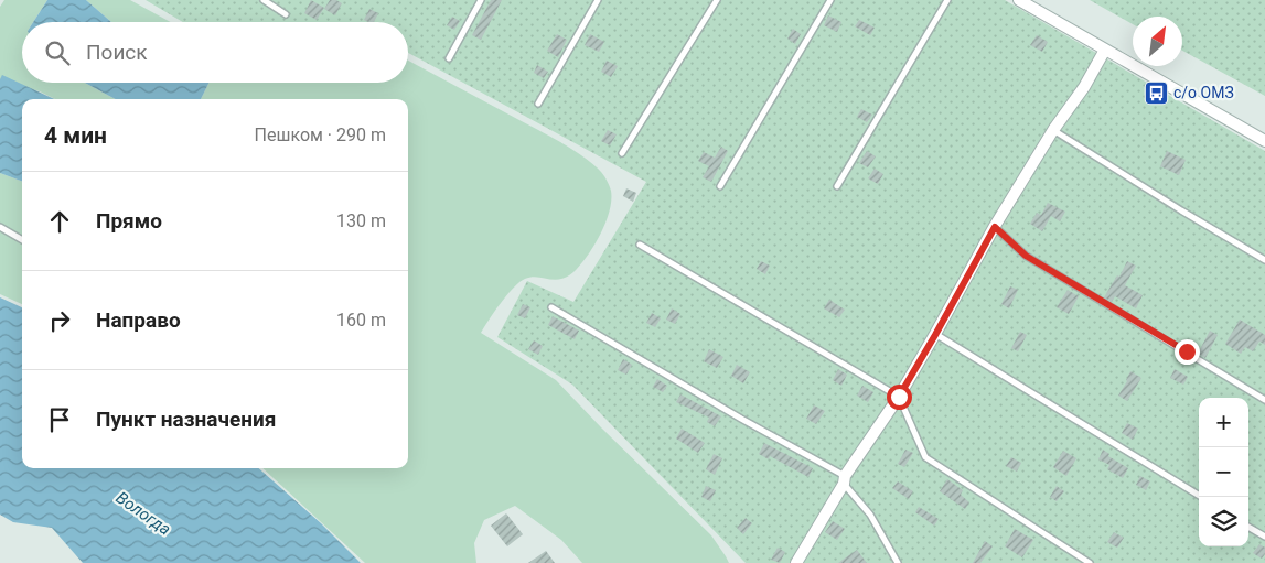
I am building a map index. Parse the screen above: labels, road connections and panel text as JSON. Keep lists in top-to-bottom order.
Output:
{
  "water": ["Вологда"],
  "places": {
    "bus stop": ["с/о ОМЗ"]
  },
  "north": "top right",
  "page": {
    "search": "Поиск",
    "heading": ["4 мин", "Пешком · 290 m"],
    "list": [
      ["Прямо", "130 m"],
      ["Направо", "160 m"],
      "Пункт назначения"
    ],
    "map_buttons": ["+", "−"]
  }
}
